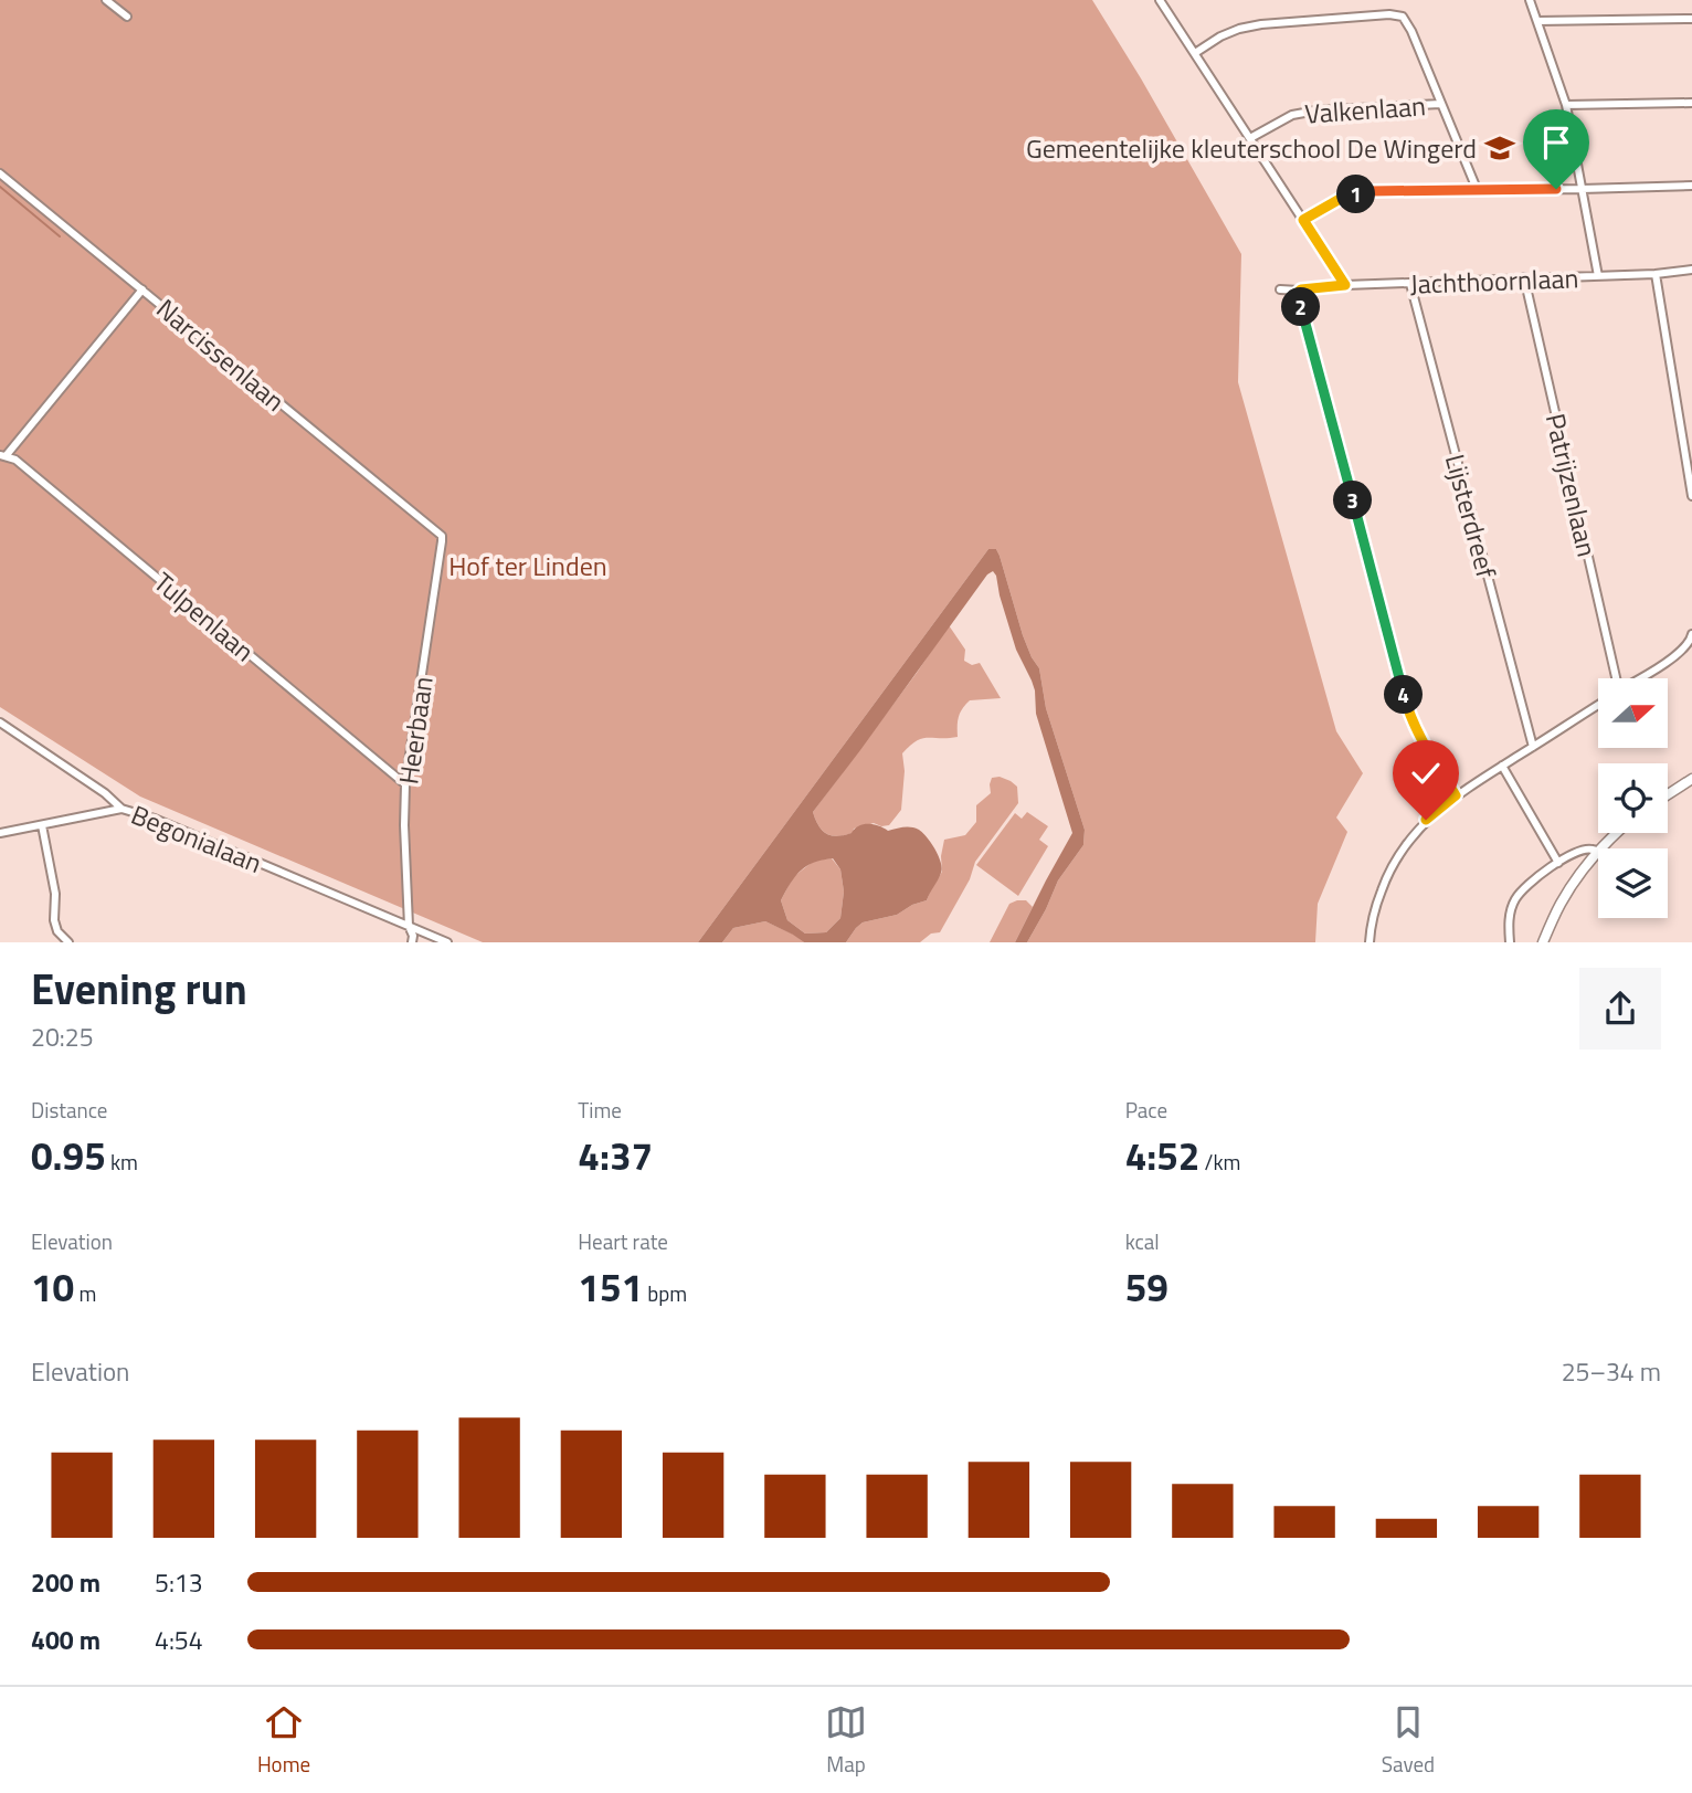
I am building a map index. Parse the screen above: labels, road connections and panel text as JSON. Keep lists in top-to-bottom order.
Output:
{
  "streets": {
    "street": [
      "Valkenlaan",
      "Jachthoornlaan",
      "Narcissenlaan",
      "Patrijzenlaan",
      "Lijsterdreef",
      "Tulpenlaan",
      "Heerbaan",
      "Begonialaan"
    ]
  },
  "crossings": [
    ["Jachthoornlaan", "Patrijzenlaan"],
    ["Jachthoornlaan", "Lijsterdreef"],
    ["Narcissenlaan", "Heerbaan"],
    ["Tulpenlaan", "Heerbaan"],
    ["Heerbaan", "Begonialaan"]
  ],
  "parks": ["Hof ter Linden"],
  "places": {
    "school or university": ["Gemeentelijke kleuterschool De Wingerd"]
  },
  "north": "right",
  "page": {
    "pins": [
      "1",
      "2",
      "3",
      "4"
    ],
    "heading": ["Evening run", "20:25"],
    "stats": [
      ["Distance", "0.95 km"],
      ["Time", "4:37"],
      ["Pace", "4:52 /km"],
      ["Elevation", "10 m"],
      ["Heart rate", "151 bpm"],
      ["kcal", "59"]
    ],
    "chart": ["Elevation", "25–34 m"],
    "list": [
      {
        "name": "200 m",
        "note": "5:13"
      },
      {
        "name": "400 m",
        "note": "4:54"
      }
    ],
    "tabs": ["Home", "Map", "Saved"]
  }
}
